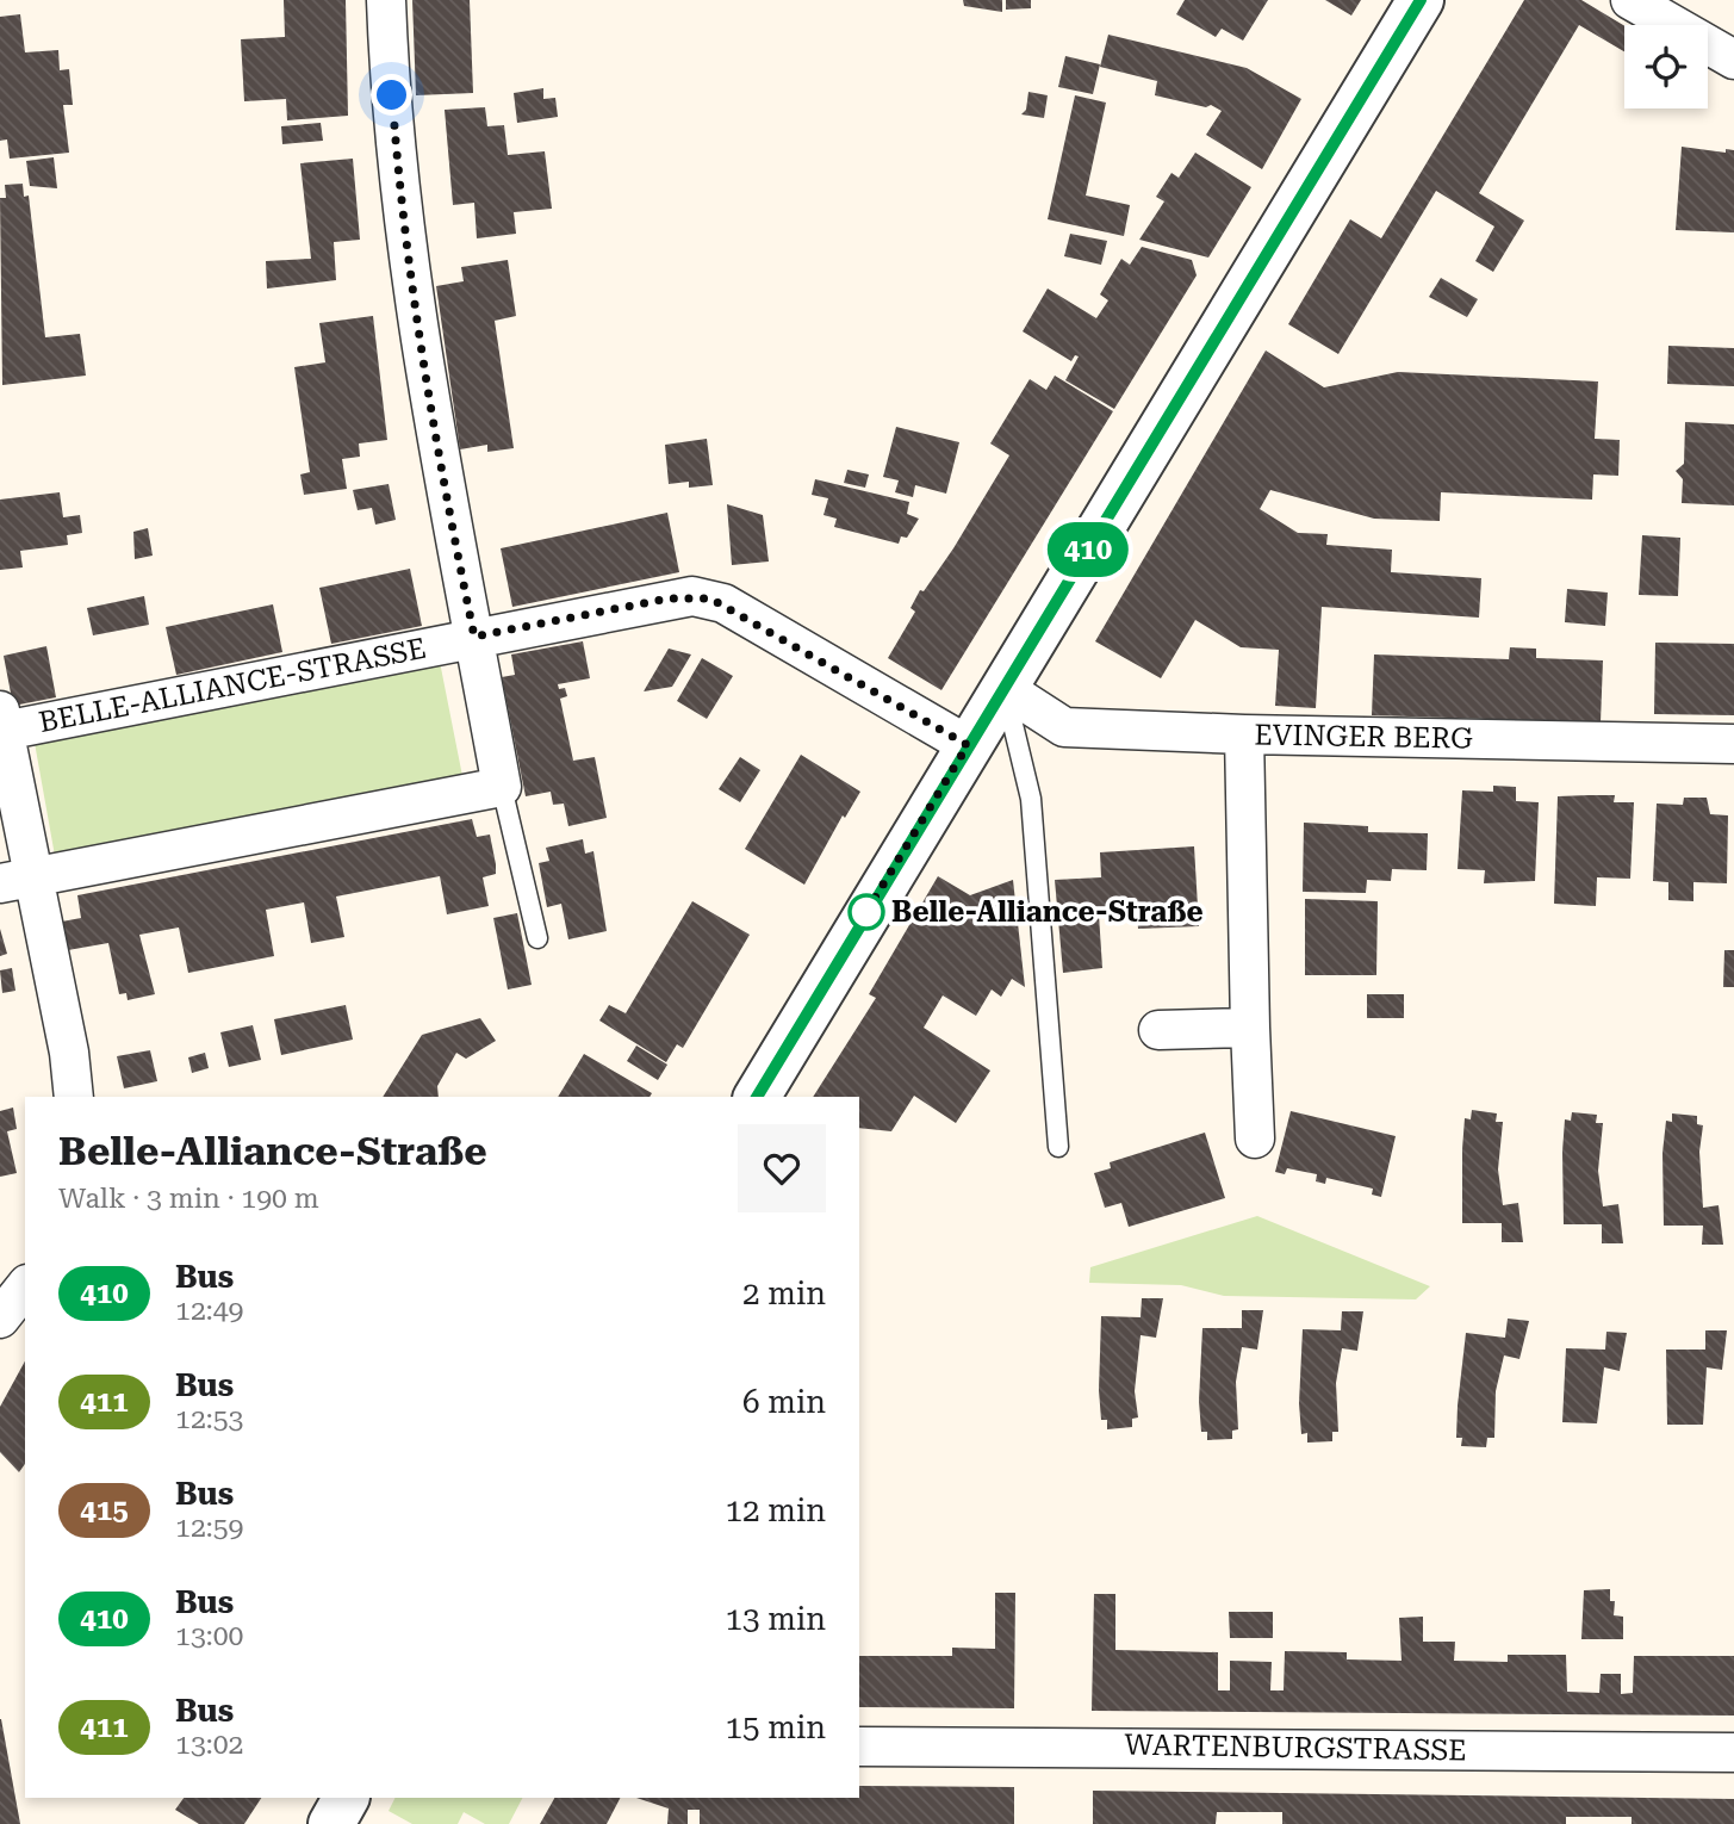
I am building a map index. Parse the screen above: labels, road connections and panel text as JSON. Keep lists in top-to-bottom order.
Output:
{
  "streets": {
    "street": ["BELLE-ALLIANCE-STRASSE", "EVINGER BERG", "WARTENBURGSTRASSE"]
  },
  "places": ["Belle-Alliance-Straße"],
  "lines": ["bus line 410"],
  "page": {
    "on_map": "410",
    "heading": ["Belle-Alliance-Straße", "Walk · 3 min · 190 m"],
    "list": [
      {
        "mark": "410",
        "name": "Bus",
        "note": "12:49",
        "value": "2 min"
      },
      {
        "mark": "411",
        "name": "Bus",
        "note": "12:53",
        "value": "6 min"
      },
      {
        "mark": "415",
        "name": "Bus",
        "note": "12:59",
        "value": "12 min"
      },
      {
        "mark": "410",
        "name": "Bus",
        "note": "13:00",
        "value": "13 min"
      },
      {
        "mark": "411",
        "name": "Bus",
        "note": "13:02",
        "value": "15 min"
      }
    ]
  }
}
